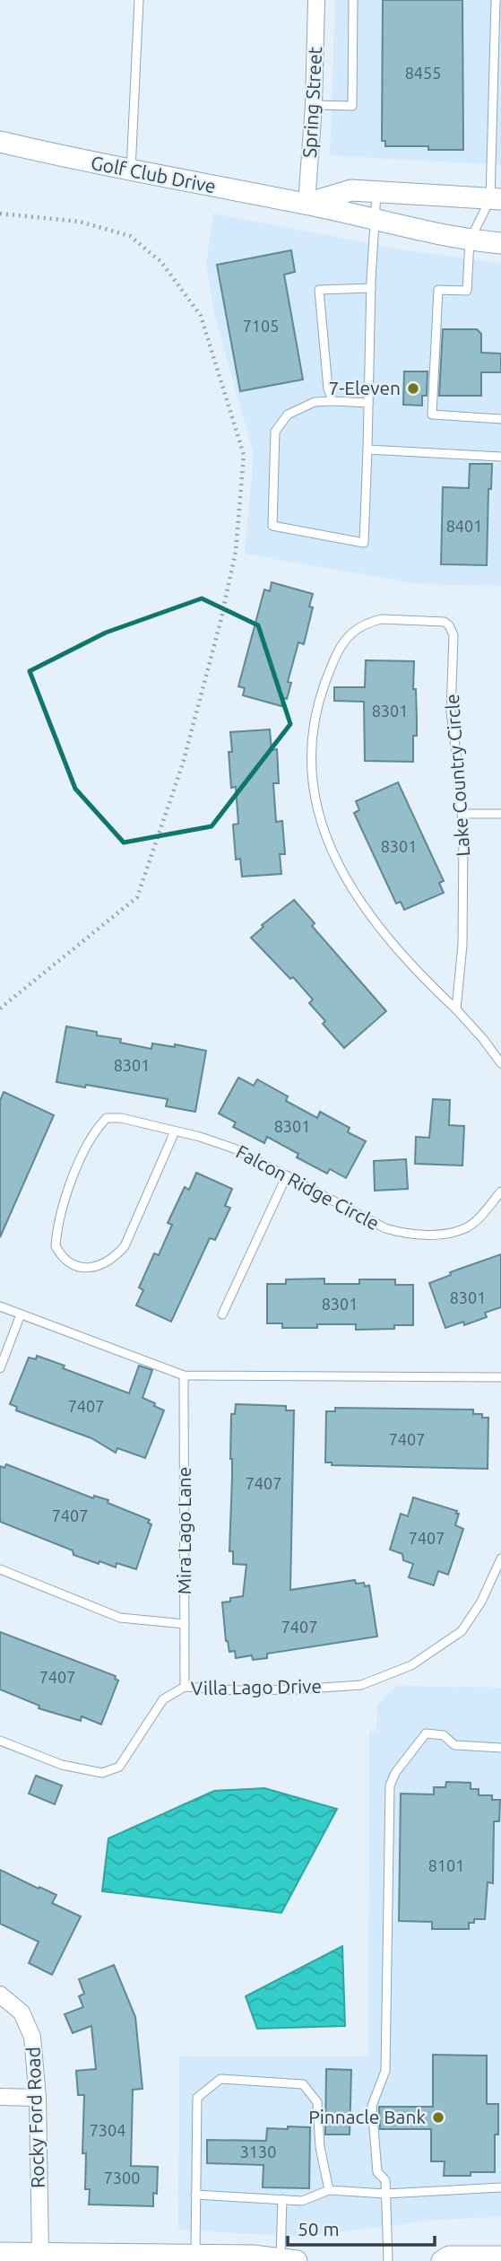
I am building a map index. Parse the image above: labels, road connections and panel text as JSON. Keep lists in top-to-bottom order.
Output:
{
  "streets": {
    "street": ["Spring Street", "Golf Club Drive", "Rocky Ford Road"],
    "lane": [
      "Lake Country Circle",
      "Falcon Ridge Circle",
      "Mira Lago Lane",
      "Villa Lago Drive"
    ]
  },
  "crossings": [
    ["Spring Street", "Golf Club Drive"],
    ["Mira Lago Lane", "Villa Lago Drive"]
  ],
  "places": ["7-Eleven", "Pinnacle Bank"],
  "house_numbers": [
    "8455",
    "7105",
    "8401",
    "8301",
    "8301",
    "8301",
    "8301",
    "8301",
    "8301",
    "7407",
    "7407",
    "7407",
    "7407",
    "7407",
    "7407",
    "7407",
    "8101",
    "7304",
    "3130",
    "7300"
  ],
  "scale_bar": "50 m"
}
